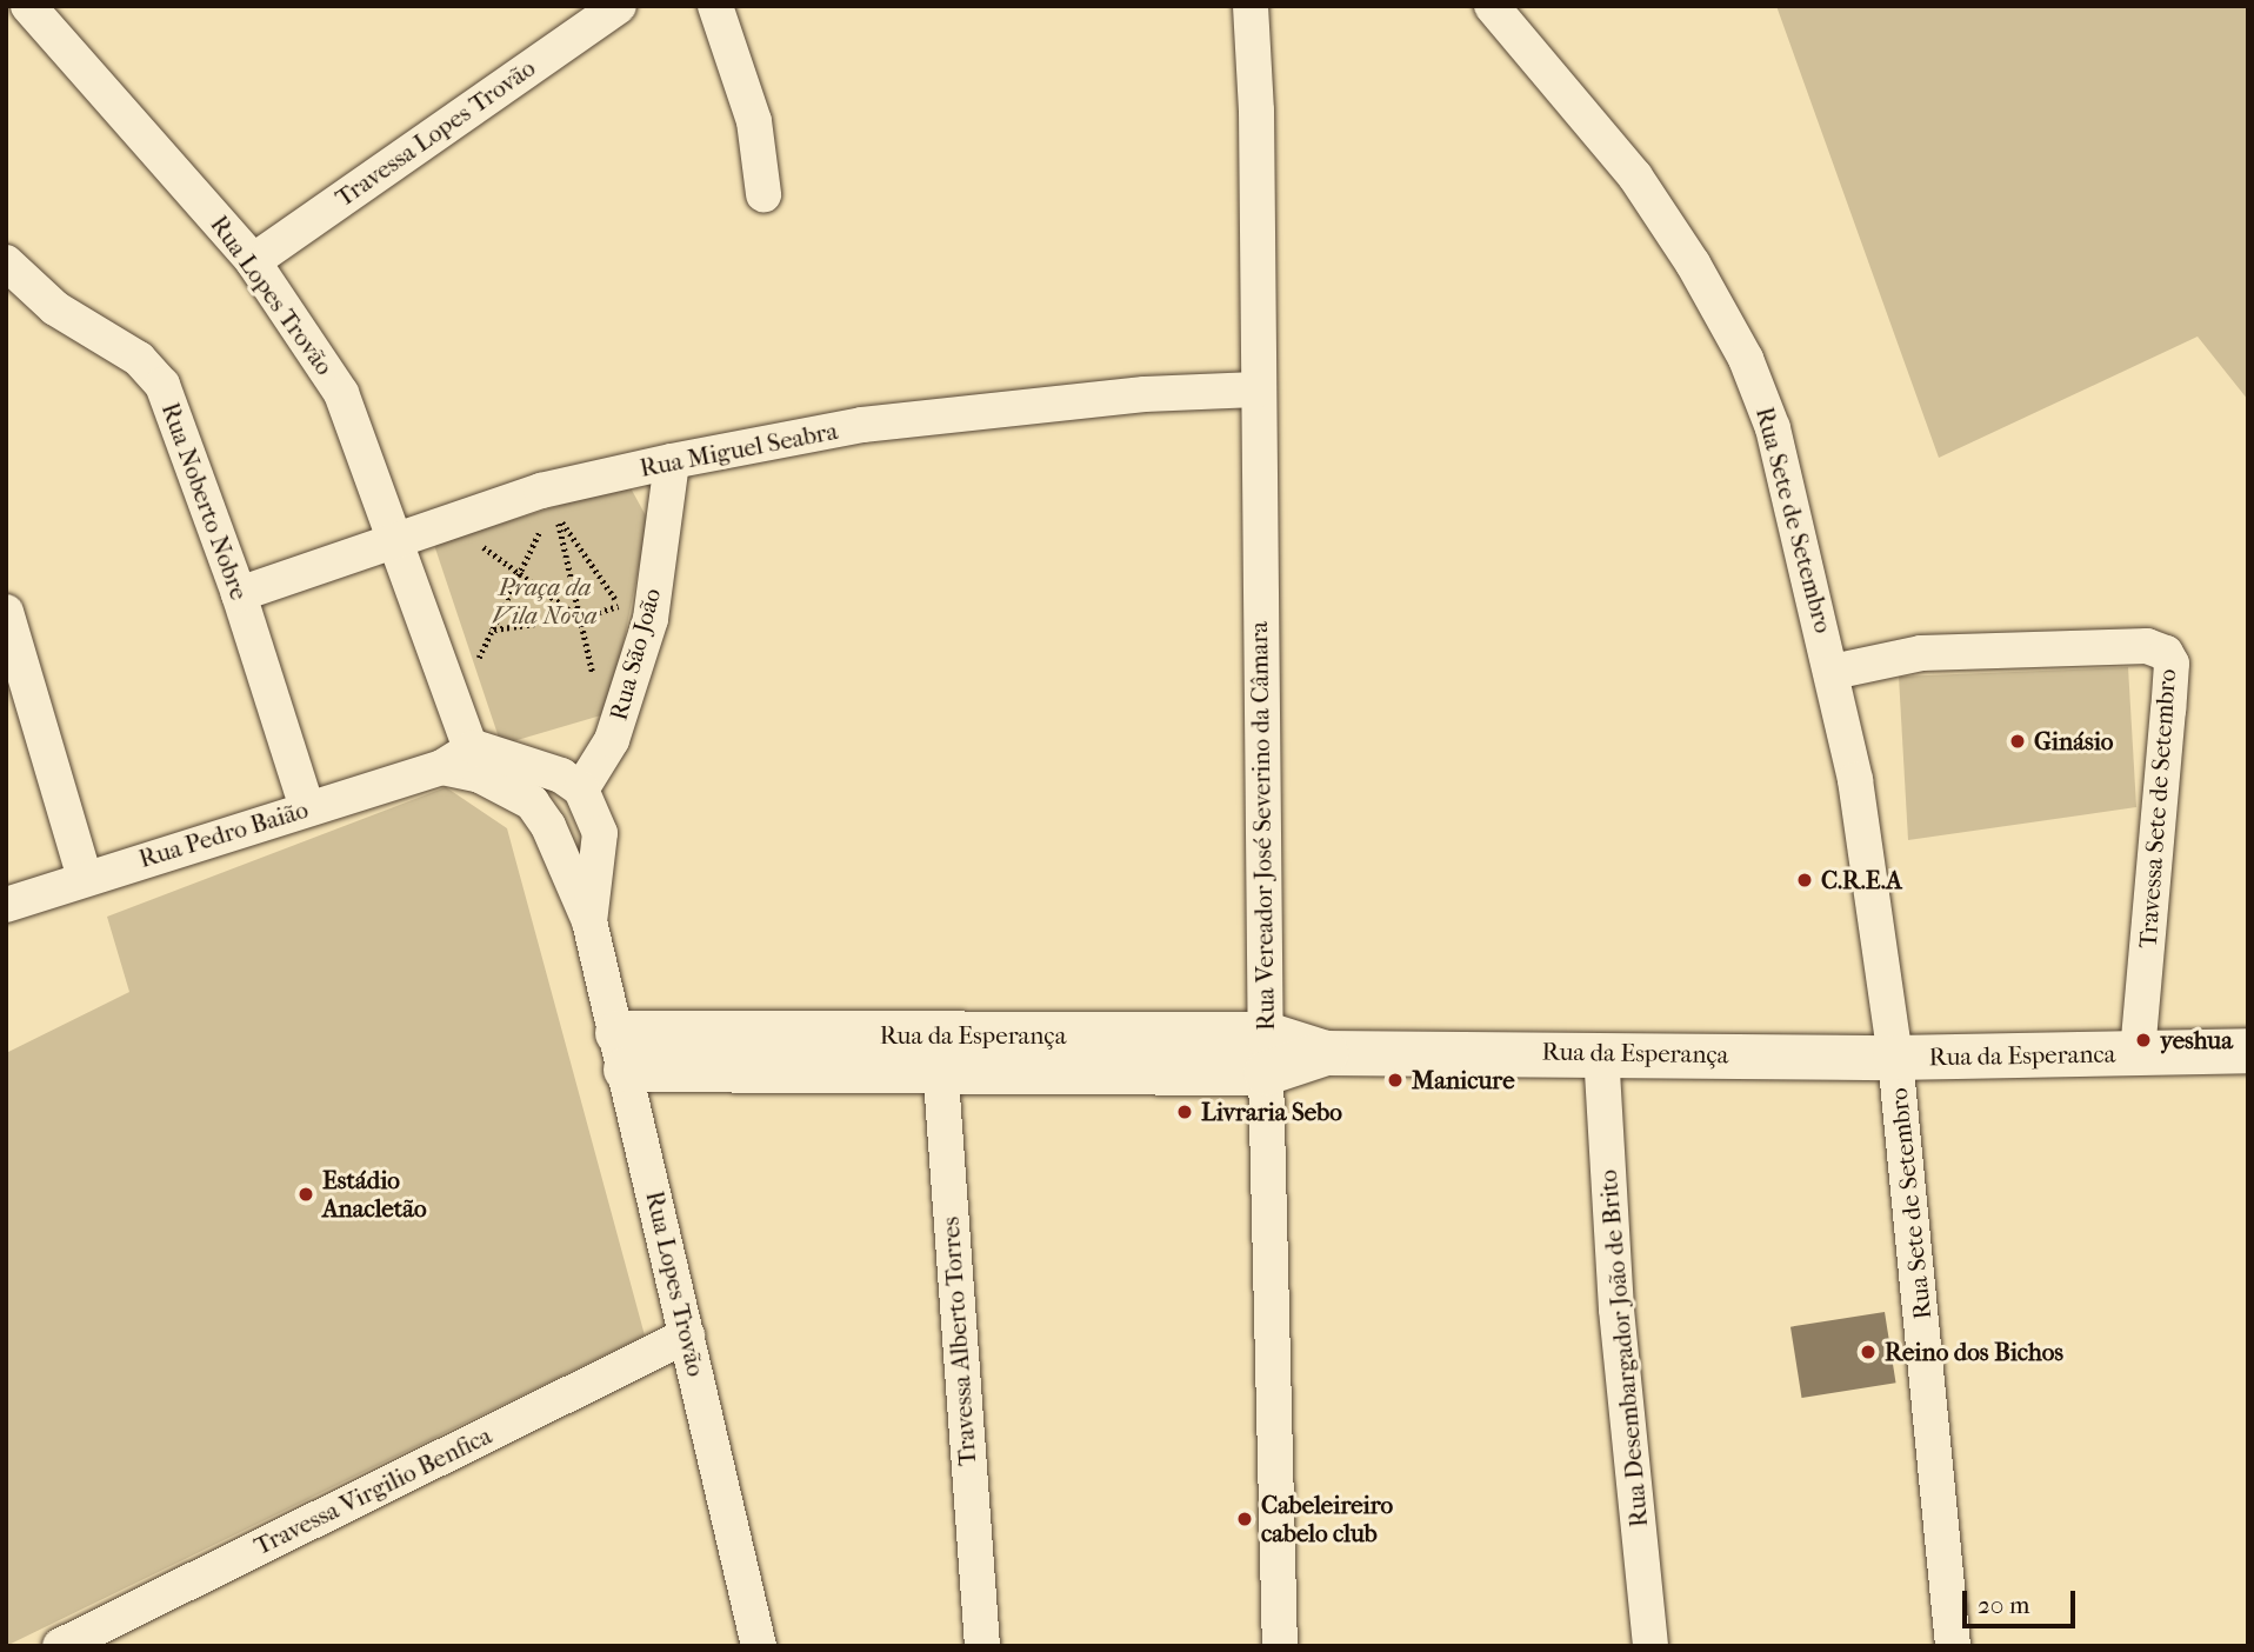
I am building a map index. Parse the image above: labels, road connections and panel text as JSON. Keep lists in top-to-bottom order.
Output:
{
  "streets": {
    "street": [
      "Travessa Lopes Trovão",
      "Rua Lopes Trovão",
      "Rua Miguel Seabra",
      "Rua Noberto Nobre",
      "Rua Sete de Setembro",
      "Rua São João",
      "Travessa Sete de Setembro",
      "Rua Vereador José Severino da Câmara",
      "Rua Pedro Baião",
      "Rua da Esperança",
      "Rua da Esperanca",
      "Travessa Alberto Torres",
      "Rua Desembargador João de Brito",
      "Travessa Virgilio Benfica"
    ]
  },
  "crossings": [
    ["Travessa Lopes Trovão", "Rua Lopes Trovão"],
    ["Rua Lopes Trovão", "Rua Miguel Seabra"],
    ["Rua Lopes Trovão", "Rua Pedro Baião"],
    ["Rua Lopes Trovão", "Rua da Esperança"],
    ["Rua Lopes Trovão", "Travessa Virgilio Benfica"],
    ["Rua Miguel Seabra", "Rua Noberto Nobre"],
    ["Rua Miguel Seabra", "Rua São João"],
    ["Rua Miguel Seabra", "Rua Vereador José Severino da Câmara"],
    ["Rua Noberto Nobre", "Rua Pedro Baião"],
    ["Rua Sete de Setembro", "Travessa Sete de Setembro"],
    ["Rua Sete de Setembro", "Rua da Esperança"],
    ["Rua Sete de Setembro", "Rua da Esperanca"],
    ["Travessa Sete de Setembro", "Rua da Esperanca"],
    ["Rua Vereador José Severino da Câmara", "Rua da Esperança"],
    ["Rua da Esperança", "Rua da Esperanca"],
    ["Rua da Esperança", "Travessa Alberto Torres"],
    ["Rua da Esperança", "Rua Desembargador João de Brito"]
  ],
  "parks": ["Praça da Vila Nova"],
  "places": [
    "Ginásio",
    "C.R.E.A",
    "yeshua",
    "Manicure",
    "Livraria Sebo",
    "Estádio Anacletão",
    "Reino dos Bichos",
    "Cabeleireiro cabelo club"
  ],
  "scale_bar": "20 m"
}
